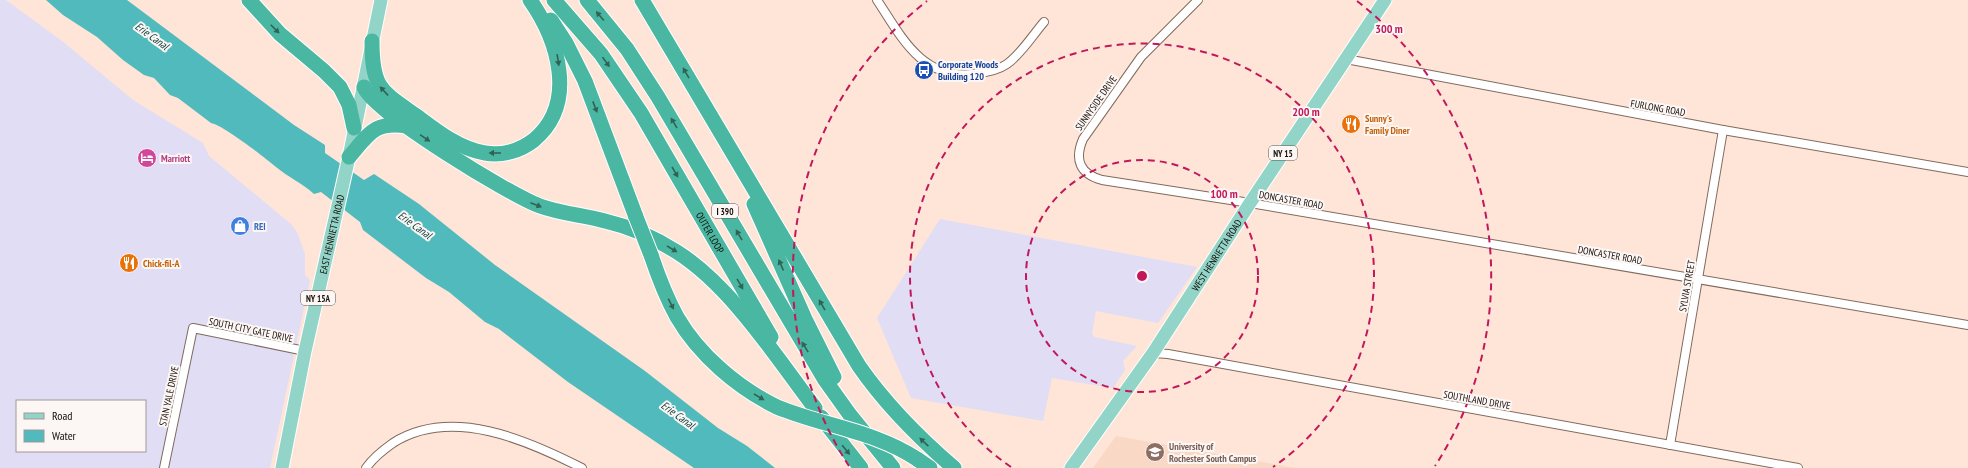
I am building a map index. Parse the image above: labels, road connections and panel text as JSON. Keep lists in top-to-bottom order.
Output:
{
  "streets": {
    "highway": ["I 390", "OUTER LOOP"],
    "main road": [
      "NY 15",
      "EAST HENRIETTA ROAD",
      "WEST HENRIETTA ROAD",
      "NY 15A"
    ],
    "street": [
      "SUNNYSIDE DRIVE",
      "FURLONG ROAD",
      "DONCASTER ROAD",
      "SYLVIA STREET",
      "SOUTH CITY GATE DRIVE",
      "STAN YALE DRIVE",
      "SOUTHLAND DRIVE"
    ]
  },
  "crossings": [
    ["SUNNYSIDE DRIVE", "DONCASTER ROAD"],
    ["SUNNYSIDE DRIVE", "WEST HENRIETTA ROAD"],
    ["FURLONG ROAD", "WEST HENRIETTA ROAD"],
    ["FURLONG ROAD", "SYLVIA STREET"],
    ["DONCASTER ROAD", "WEST HENRIETTA ROAD"],
    ["DONCASTER ROAD", "SYLVIA STREET"],
    ["EAST HENRIETTA ROAD", "SOUTH CITY GATE DRIVE"],
    ["WEST HENRIETTA ROAD", "SOUTHLAND DRIVE"],
    ["SYLVIA STREET", "SOUTHLAND DRIVE"],
    ["SOUTH CITY GATE DRIVE", "STAN YALE DRIVE"]
  ],
  "water": ["Erie Canal"],
  "places": {
    "bus stop": ["Corporate Woods Building 120"],
    "restaurant": ["Sunny's Family Diner", "Chick-fil-A"],
    "hotel": ["Marriott"],
    "shop": ["REI"],
    "school or university": ["University of Rochester South Campus"]
  },
  "legend": ["Road", "Water"],
  "rings": ["300 m", "200 m", "100 m"]
}
